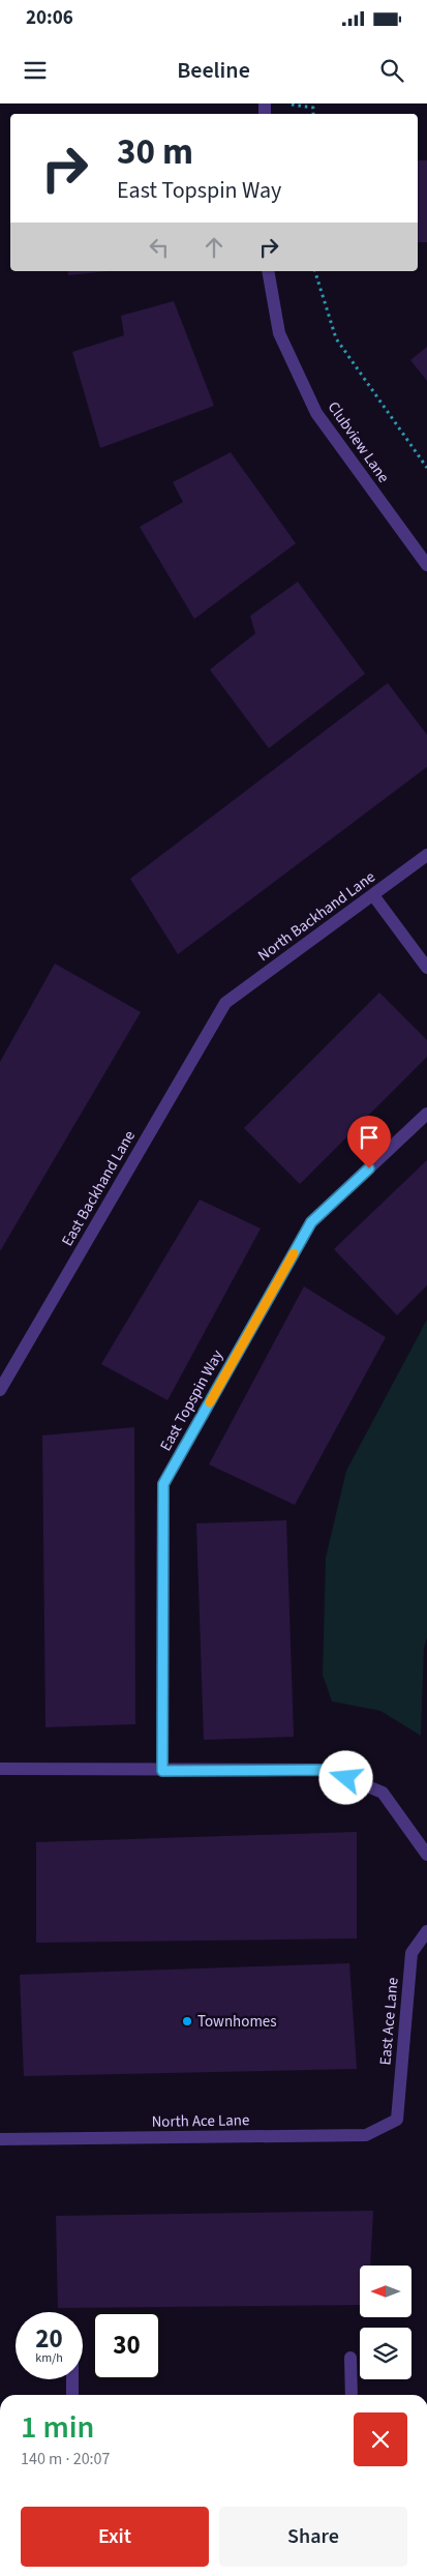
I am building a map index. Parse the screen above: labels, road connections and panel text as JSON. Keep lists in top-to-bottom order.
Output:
{
  "streets": {
    "street": [
      "Clubview Lane",
      "North Backhand Lane",
      "East Backhand Lane",
      "East Topspin Way",
      "East Ace Lane",
      "North Ace Lane"
    ]
  },
  "crossings": [
    ["North Backhand Lane", "East Backhand Lane"],
    ["East Ace Lane", "North Ace Lane"]
  ],
  "places": ["Townhomes"],
  "north": "left",
  "page": {
    "status": "20:06",
    "header": "Beeline",
    "turn": ["30 m", "East Topspin Way"],
    "speed": "20 km/h",
    "limit": "30",
    "heading": ["1 min", "140 m · 20:07"],
    "buttons": ["Exit", "Share"]
  }
}
